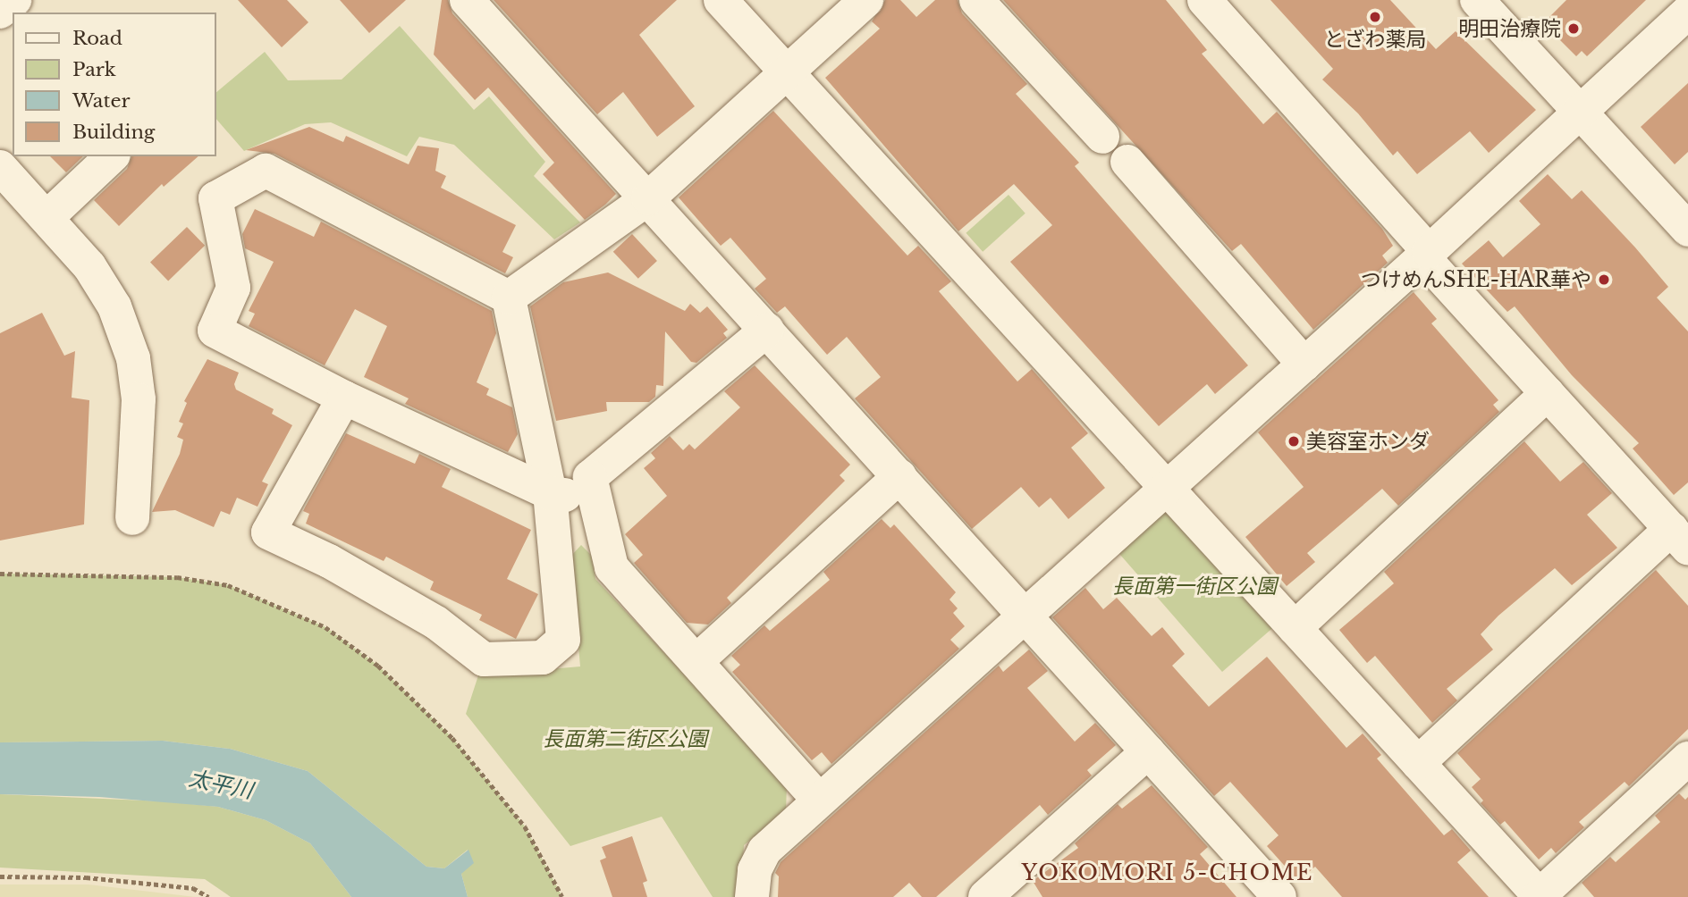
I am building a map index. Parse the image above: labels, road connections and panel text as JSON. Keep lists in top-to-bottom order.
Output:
{
  "districts": ["YOKOMORI 5-CHOME"],
  "water": ["太平川"],
  "parks": ["長面第一街区公園", "長面第二街区公園"],
  "places": [
    "とざわ薬局",
    "明田治療院",
    "つけめんSHE-HAR華や",
    "美容室ホンダ"
  ],
  "legend": [
    "Road",
    "Park",
    "Water",
    "Building"
  ]
}
